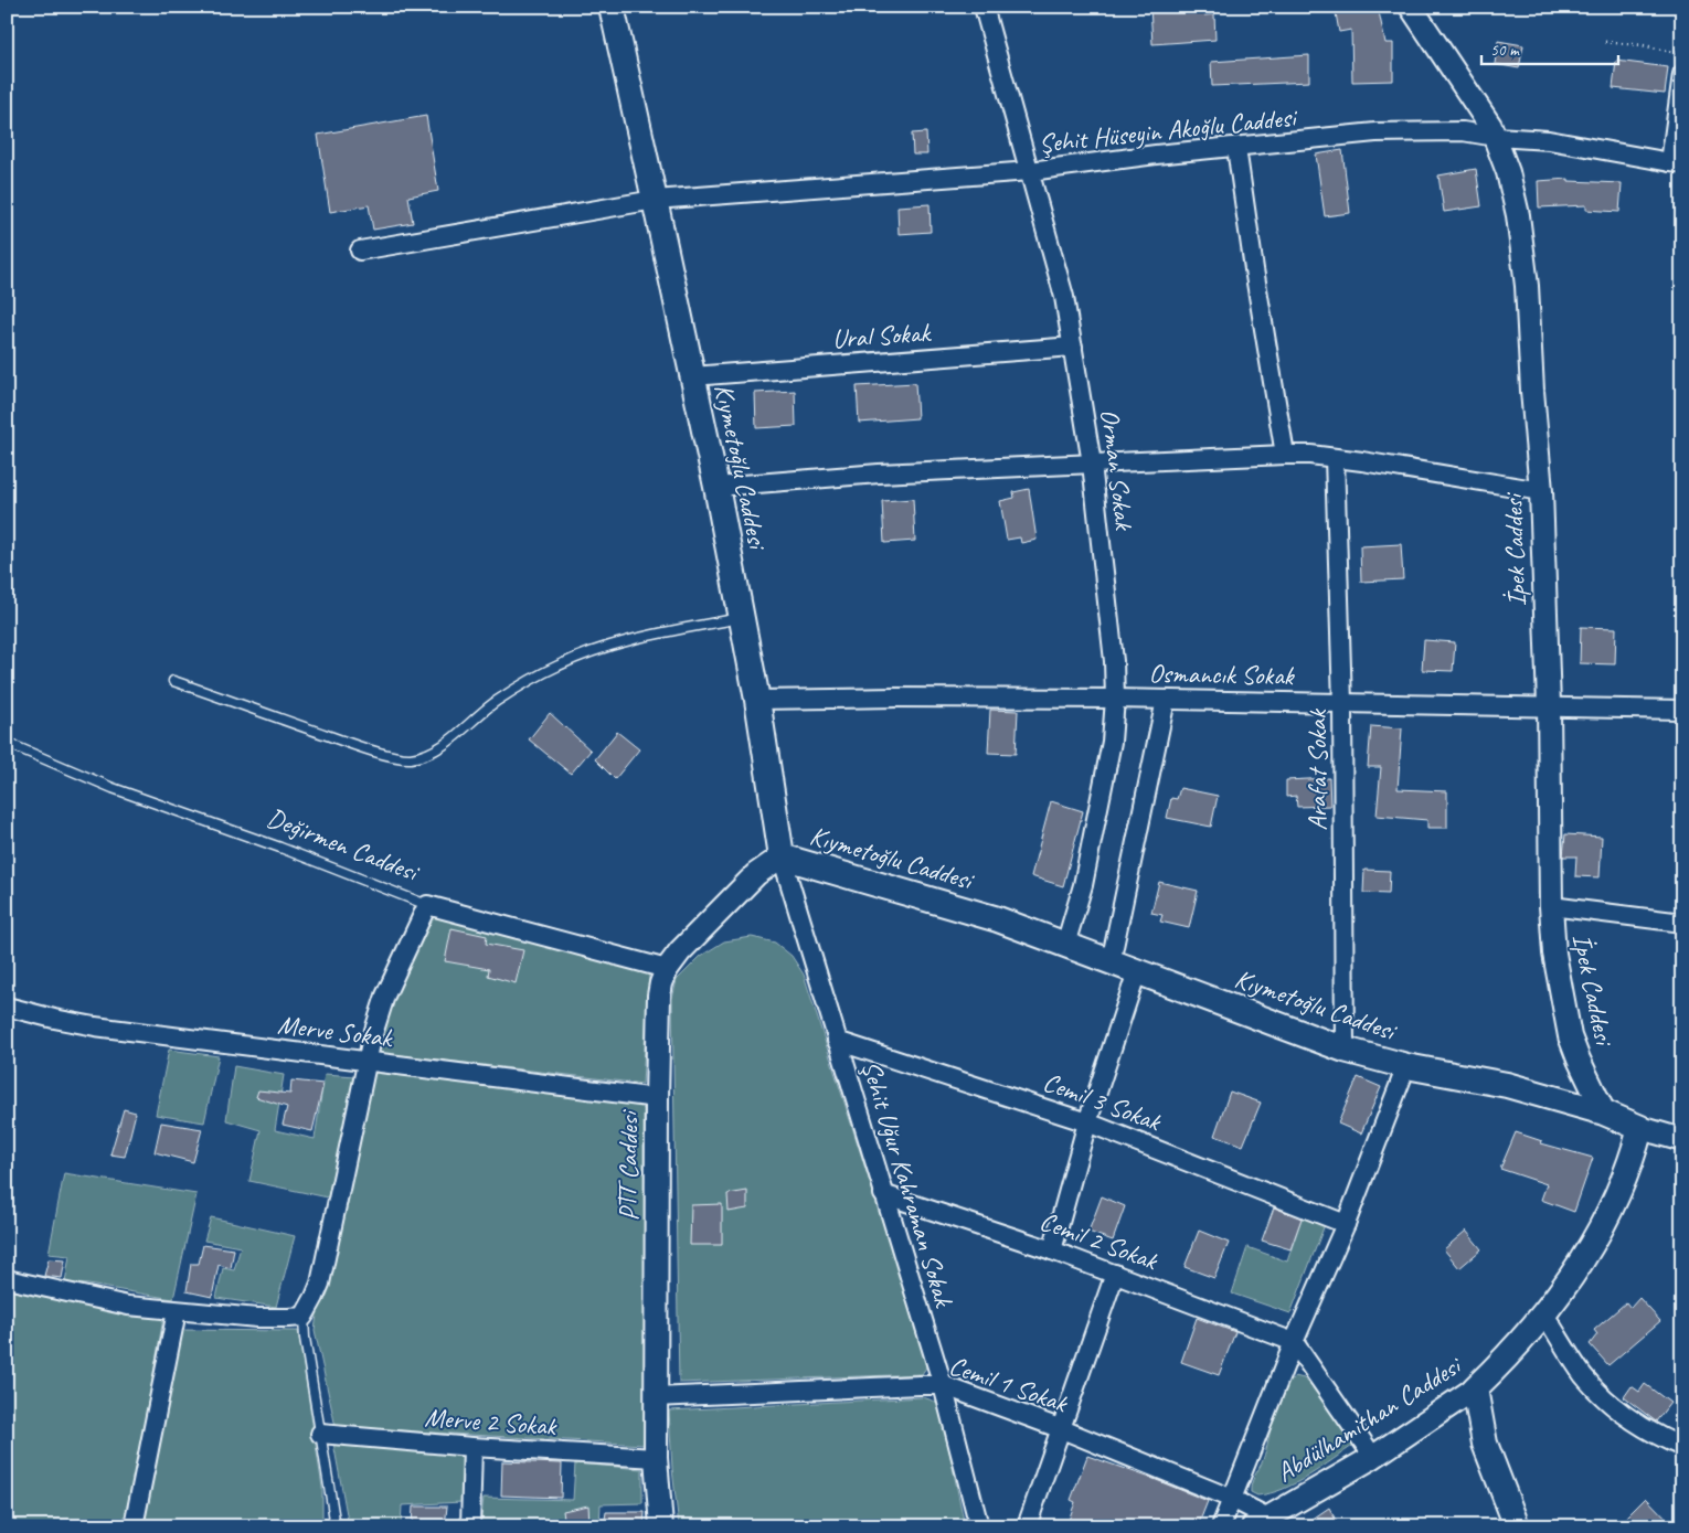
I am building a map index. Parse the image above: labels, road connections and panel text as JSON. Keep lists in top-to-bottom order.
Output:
{
  "streets": {
    "main road": ["Kıymetoğlu Caddesi", "Abdülhamithan Caddesi"],
    "street": [
      "Şehit Hüseyin Akoğlu Caddesi",
      "Ural Sokak",
      "Orman Sokak",
      "İpek Caddesi",
      "Osmancık Sokak",
      "Arafat Sokak",
      "Değirmen Caddesi",
      "Merve Sokak",
      "Cemil 3 Sokak",
      "PTT Caddesi",
      "Şehit Uğur Kahraman Sokak",
      "Cemil 2 Sokak",
      "Cemil 1 Sokak",
      "Merve 2 Sokak"
    ]
  },
  "crossings": [
    ["Şehit Hüseyin Akoğlu Caddesi", "Kıymetoğlu Caddesi"],
    ["Şehit Hüseyin Akoğlu Caddesi", "Orman Sokak"],
    ["Şehit Hüseyin Akoğlu Caddesi", "İpek Caddesi"],
    ["Ural Sokak", "Kıymetoğlu Caddesi"],
    ["Ural Sokak", "Orman Sokak"],
    ["Kıymetoğlu Caddesi", "Orman Sokak"],
    ["Kıymetoğlu Caddesi", "İpek Caddesi"],
    ["Kıymetoğlu Caddesi", "Osmancık Sokak"],
    ["Kıymetoğlu Caddesi", "Arafat Sokak"],
    ["Kıymetoğlu Caddesi", "PTT Caddesi"],
    ["Kıymetoğlu Caddesi", "Şehit Uğur Kahraman Sokak"],
    ["Kıymetoğlu Caddesi", "Abdülhamithan Caddesi"],
    ["Orman Sokak", "Osmancık Sokak"],
    ["İpek Caddesi", "Osmancık Sokak"],
    ["Osmancık Sokak", "Arafat Sokak"],
    ["Değirmen Caddesi", "PTT Caddesi"],
    ["Merve Sokak", "PTT Caddesi"],
    ["Cemil 3 Sokak", "Şehit Uğur Kahraman Sokak"],
    ["PTT Caddesi", "Şehit Uğur Kahraman Sokak"],
    ["PTT Caddesi", "Cemil 1 Sokak"],
    ["PTT Caddesi", "Merve 2 Sokak"],
    ["Şehit Uğur Kahraman Sokak", "Cemil 2 Sokak"],
    ["Şehit Uğur Kahraman Sokak", "Cemil 1 Sokak"],
    ["Cemil 1 Sokak", "Abdülhamithan Caddesi"]
  ],
  "scale_bar": "50 m"
}
